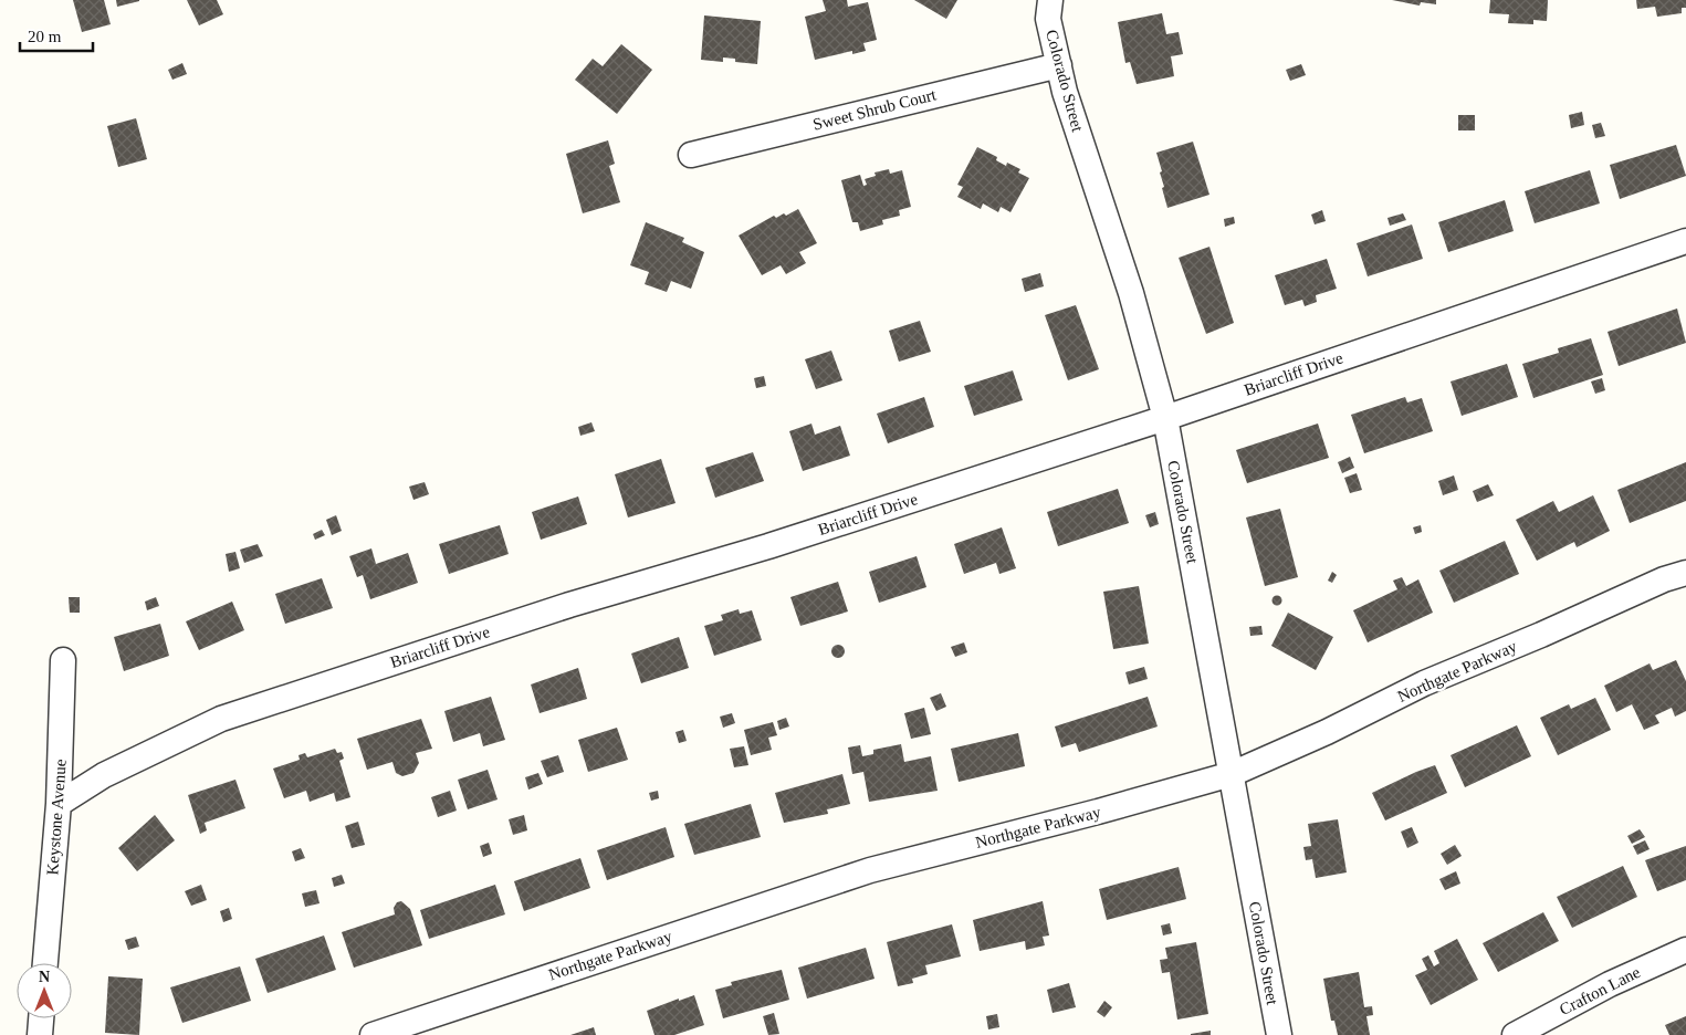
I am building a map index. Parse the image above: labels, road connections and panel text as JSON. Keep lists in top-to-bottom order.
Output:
{
  "streets": {
    "street": [
      "Colorado Street",
      "Sweet Shrub Court",
      "Briarcliff Drive",
      "Northgate Parkway",
      "Keystone Avenue",
      "Crafton Lane"
    ]
  },
  "crossings": [
    ["Colorado Street", "Sweet Shrub Court"],
    ["Colorado Street", "Briarcliff Drive"],
    ["Colorado Street", "Northgate Parkway"],
    ["Briarcliff Drive", "Keystone Avenue"]
  ],
  "scale_bar": "20 m",
  "north": "top"
}
